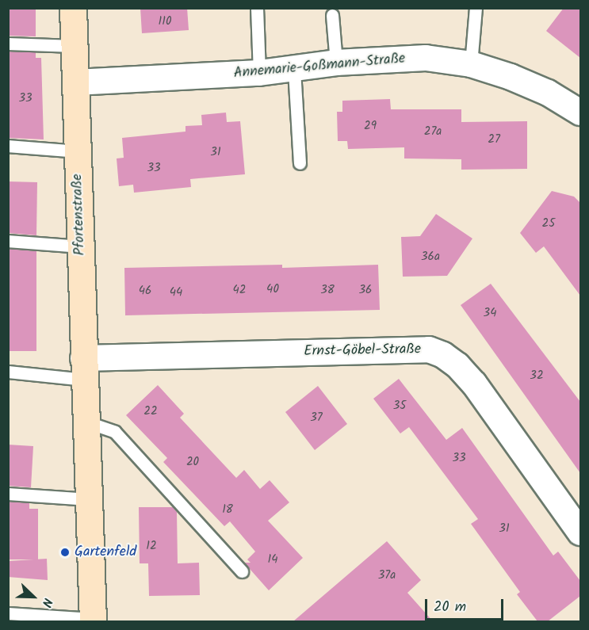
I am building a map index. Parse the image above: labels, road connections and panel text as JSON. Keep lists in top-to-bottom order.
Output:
{
  "streets": {
    "street": ["Annemarie-Goßmann-Straße", "Pfortenstraße", "Ernst-Göbel-Straße"]
  },
  "crossings": [
    ["Annemarie-Goßmann-Straße", "Pfortenstraße"],
    ["Pfortenstraße", "Ernst-Göbel-Straße"]
  ],
  "places": ["Gartenfeld"],
  "house_numbers": [
    "110",
    "33",
    "29",
    "27a",
    "27",
    "31",
    "33",
    "25",
    "36a",
    "40",
    "42",
    "38",
    "36",
    "46",
    "44",
    "34",
    "32",
    "35",
    "22",
    "37",
    "33",
    "20",
    "18",
    "31",
    "12",
    "14",
    "37a"
  ],
  "scale_bar": "20 m",
  "north": "bottom right"
}
